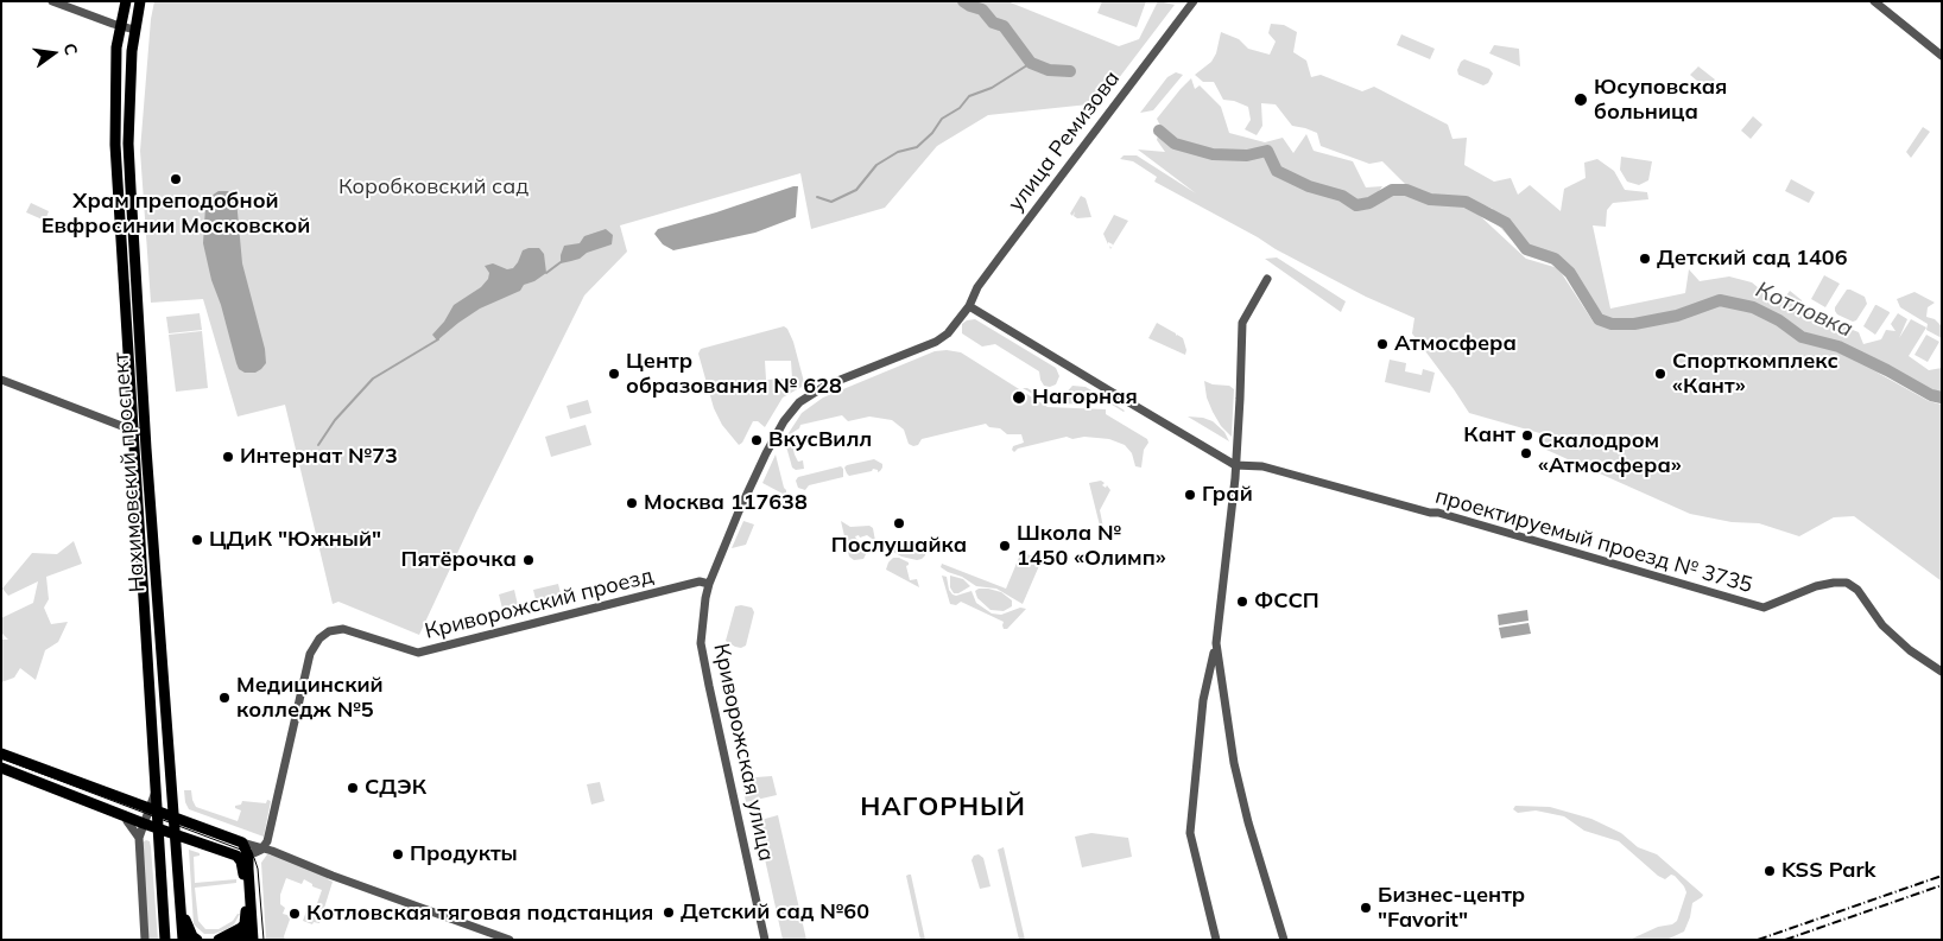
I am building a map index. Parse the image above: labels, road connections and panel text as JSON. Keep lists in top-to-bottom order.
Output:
{
  "streets": {
    "main road": ["Нахимовский проспект"],
    "street": [
      "улица Ремизова",
      "проектируемый проезд № 3735",
      "Криворожский проезд",
      "Криворожская улица"
    ]
  },
  "crossings": [
    ["улица Ремизова", "Криворожская улица"],
    ["Криворожский проезд", "Криворожская улица"]
  ],
  "districts": ["НАГОРНЫЙ"],
  "water": ["Котловка"],
  "parks": ["Коробковский сад"],
  "places": [
    "Юсуповская больница",
    "Храм преподобной Евфросинии Московской",
    "Детский сад 1406",
    "Атмосфера",
    "Центр образования № 628",
    "Спорткомплекс «Кант»",
    "Нагорная",
    "Кант",
    "ВкусВилл",
    "Скалодром «Атмосфера»",
    "Интернат №73",
    "Грай",
    "Москва 117638",
    "Послушайка",
    "ЦДиК \"Южный\"",
    "Школа № 1450 «Олимп»",
    "Пятёрочка",
    "ФССП",
    "Медицинский колледж №5",
    "СДЭК",
    "Продукты",
    "KSS Park",
    "Бизнес-центр \"Favorit\"",
    "Детский сад №60",
    "Котловская тяговая подстанция"
  ],
  "north": "right"
}
